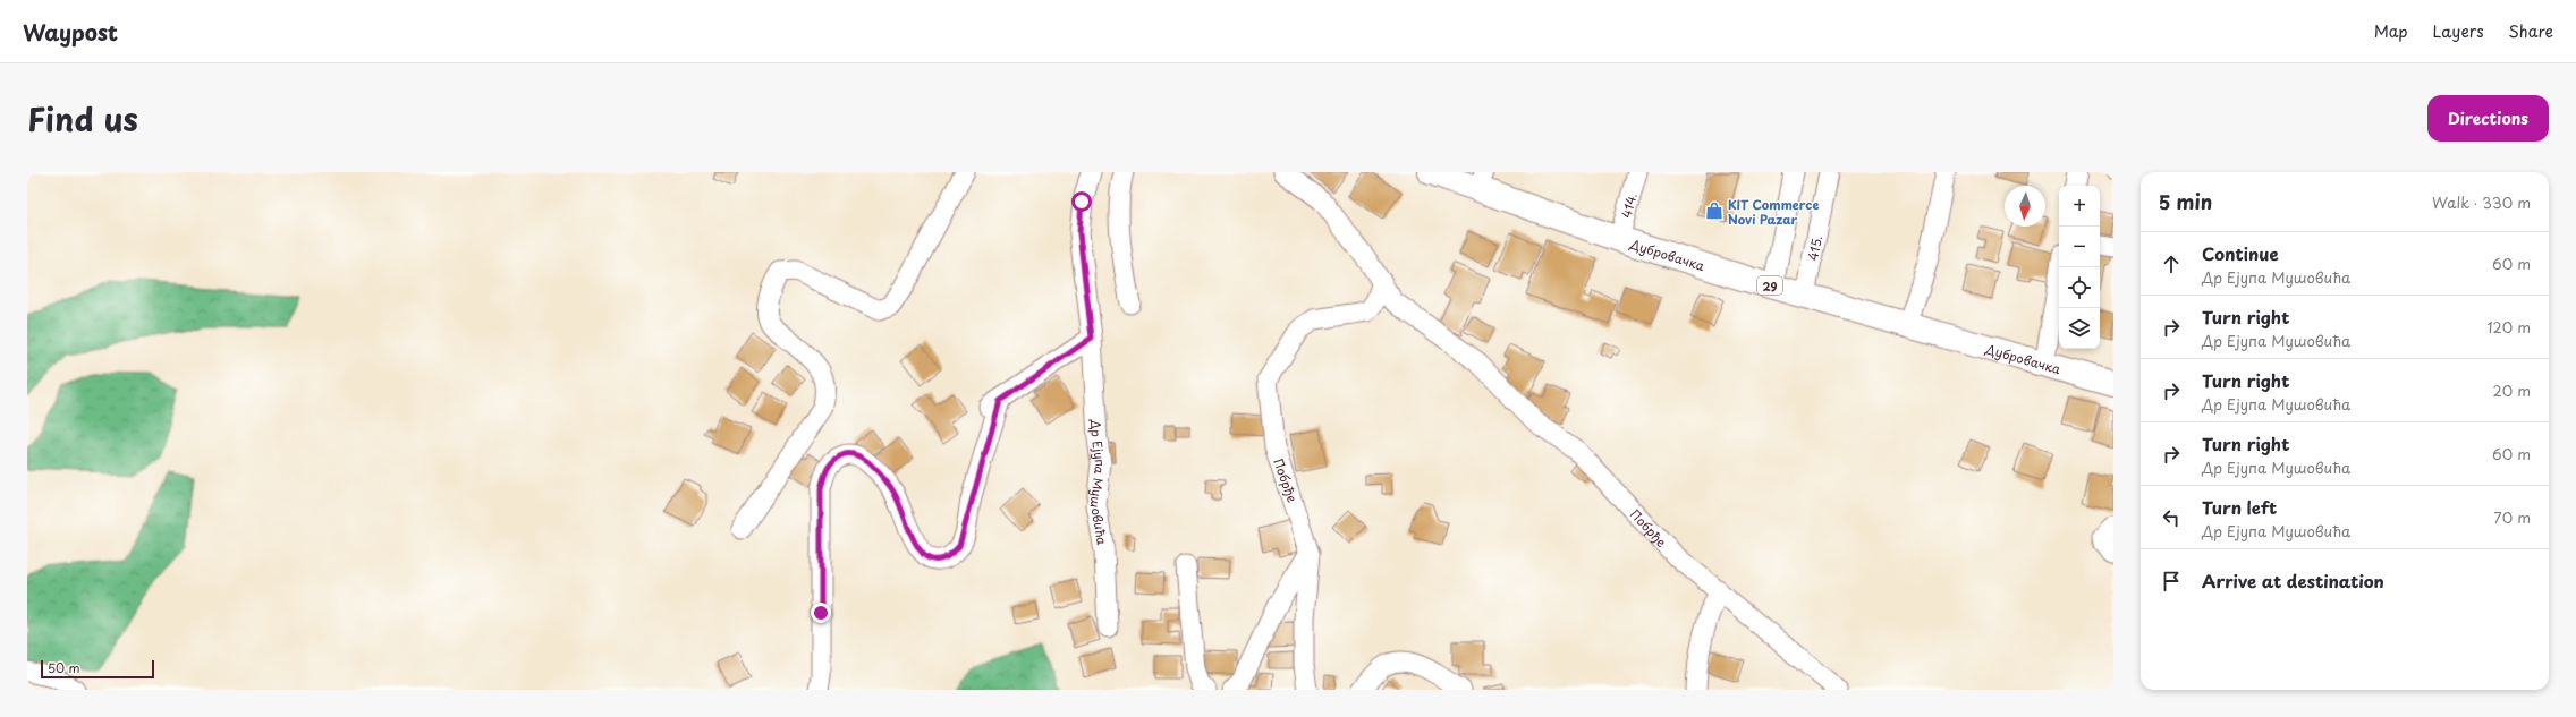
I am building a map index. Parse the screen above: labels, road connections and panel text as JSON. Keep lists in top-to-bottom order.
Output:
{
  "streets": {
    "main road": ["Дубровачка", "29"],
    "street": [
      "414.",
      "415.",
      "Побрђе",
      "Др Ејупа Мушовића"
    ]
  },
  "crossings": [
    ["414.", "Дубровачка"],
    ["415.", "Дубровачка"]
  ],
  "places": {
    "shop": ["KIT Commerce Novi Pazar"]
  },
  "scale_bar": "50 m",
  "north": "bottom",
  "page": {
    "header": "Waypost",
    "nav": ["Map", "Layers", "Share"],
    "title": "Find us",
    "buttons": "Directions",
    "heading": ["5 min", "Walk · 330 m"],
    "map_buttons": ["+", "−"],
    "list": [
      ["Continue", "Др Ејупа Мушовића", "60 m"],
      ["Turn right", "Др Ејупа Мушовића", "120 m"],
      ["Turn right", "Др Ејупа Мушовића", "20 m"],
      ["Turn right", "Др Ејупа Мушовића", "60 m"],
      ["Turn left", "Др Ејупа Мушовића", "70 m"],
      "Arrive at destination"
    ],
    "scale": "50 m"
  }
}
